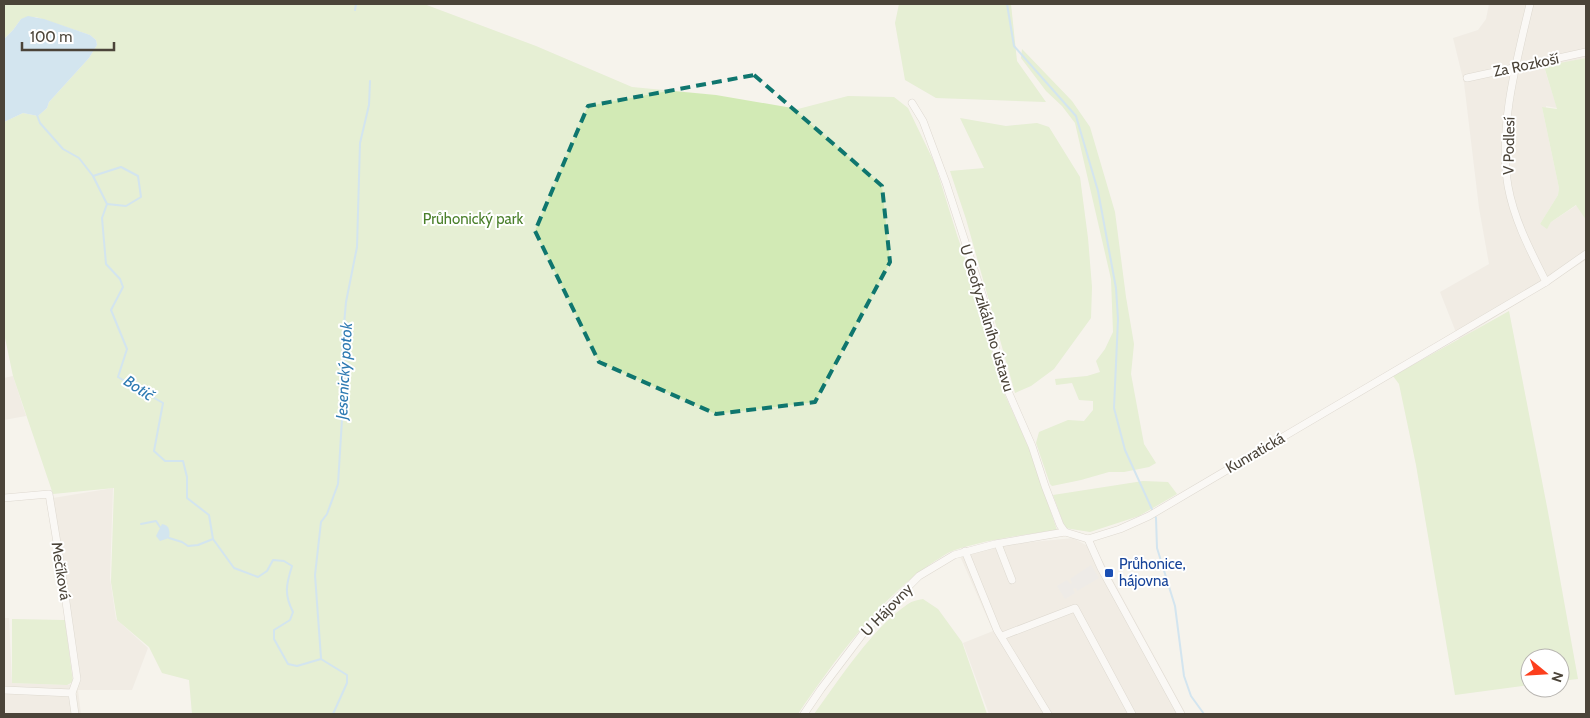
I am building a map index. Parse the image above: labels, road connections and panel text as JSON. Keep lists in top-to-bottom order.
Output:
{
  "streets": {
    "street": [
      "Za Rozkoší",
      "V Podlesí",
      "U Geofyzikálního ústavu",
      "Kunratická",
      "Mečíková",
      "U Hájovny"
    ]
  },
  "crossings": [
    ["Za Rozkoší", "V Podlesí"],
    ["V Podlesí", "Kunratická"],
    ["U Geofyzikálního ústavu", "U Hájovny"],
    ["Kunratická", "U Hájovny"]
  ],
  "water": ["Jesenický potok", "Botič"],
  "parks": ["Průhonický park"],
  "places": {
    "transit": ["Průhonice, hájovna"]
  },
  "scale_bar": "100 m",
  "north": "right"
}
